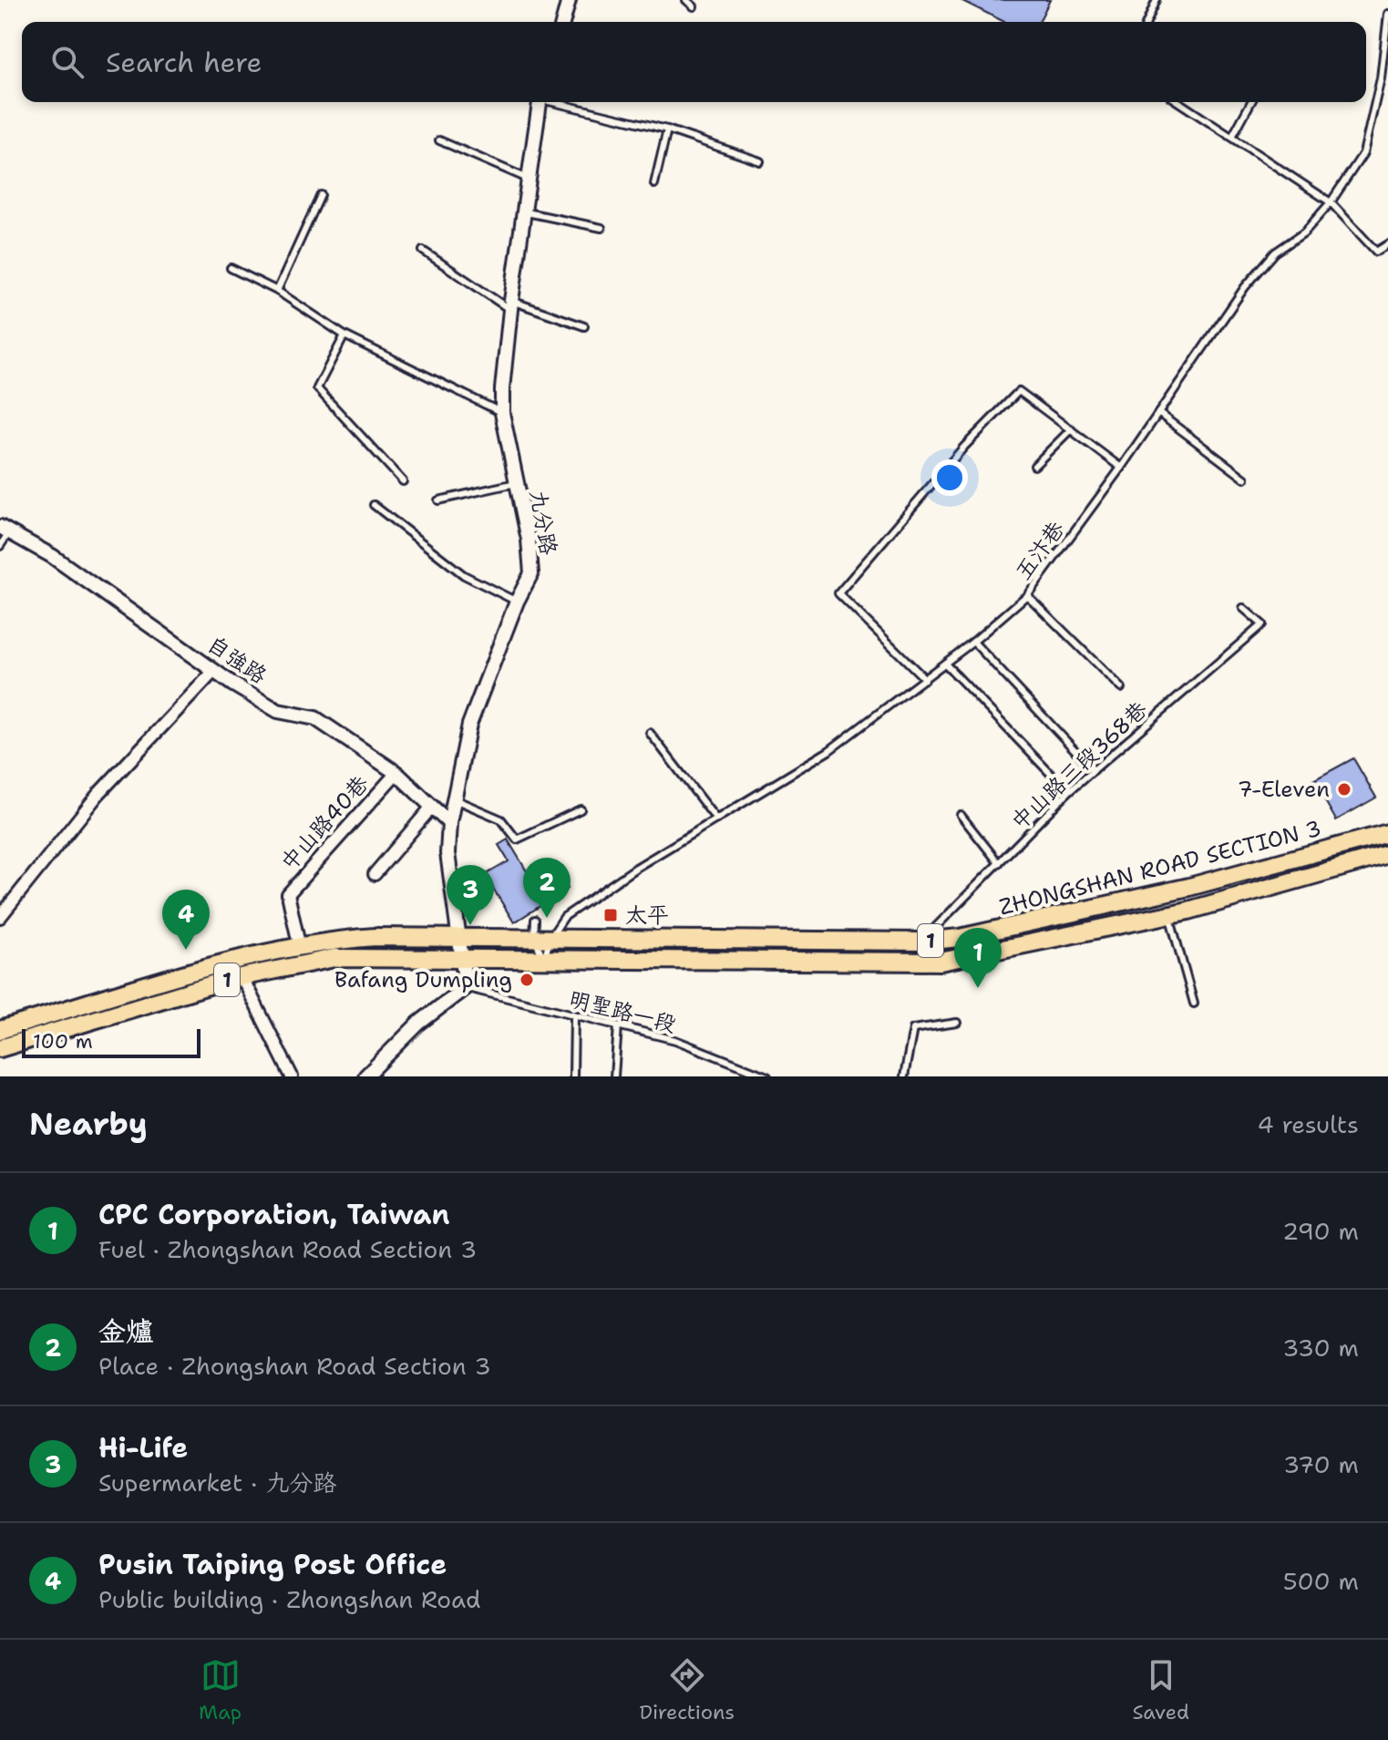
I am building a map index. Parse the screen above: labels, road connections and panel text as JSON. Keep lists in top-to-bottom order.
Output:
{
  "streets": {
    "main road": ["ZHONGSHAN ROAD SECTION 3", "1"],
    "street": ["九分路", "自強路", "中山路40巷"],
    "lane": ["五汴巷", "中山路三段368巷", "明聖路一段"]
  },
  "crossings": [
    ["九分路", "自強路"],
    ["九分路", "ZHONGSHAN ROAD SECTION 3"],
    ["九分路", "1"],
    ["九分路", "明聖路一段"],
    ["五汴巷", "ZHONGSHAN ROAD SECTION 3"],
    ["自強路", "中山路40巷"],
    ["中山路三段368巷", "ZHONGSHAN ROAD SECTION 3"],
    ["中山路40巷", "1"],
    ["ZHONGSHAN ROAD SECTION 3", "1"]
  ],
  "places": {
    "other": ["7-Eleven", "Bafang Dumpling"],
    "transit": ["太平"]
  },
  "scale_bar": "100 m",
  "page": {
    "search": "Search here",
    "pins": [
      "2",
      "3",
      "4",
      "1"
    ],
    "scale": "100 m",
    "heading": ["Nearby", "4 results"],
    "list": [
      {
        "mark": "1",
        "name": "CPC Corporation, Taiwan",
        "note": "Fuel · Zhongshan Road Section 3",
        "value": "290 m"
      },
      {
        "mark": "2",
        "name": "金爐",
        "note": "Place · Zhongshan Road Section 3",
        "value": "330 m"
      },
      {
        "mark": "3",
        "name": "Hi-Life",
        "note": "Supermarket · 九分路",
        "value": "370 m"
      },
      {
        "mark": "4",
        "name": "Pusin Taiping Post Office",
        "note": "Public building · Zhongshan Road",
        "value": "500 m"
      }
    ],
    "nav": ["Map", "Directions", "Saved"]
  }
}
